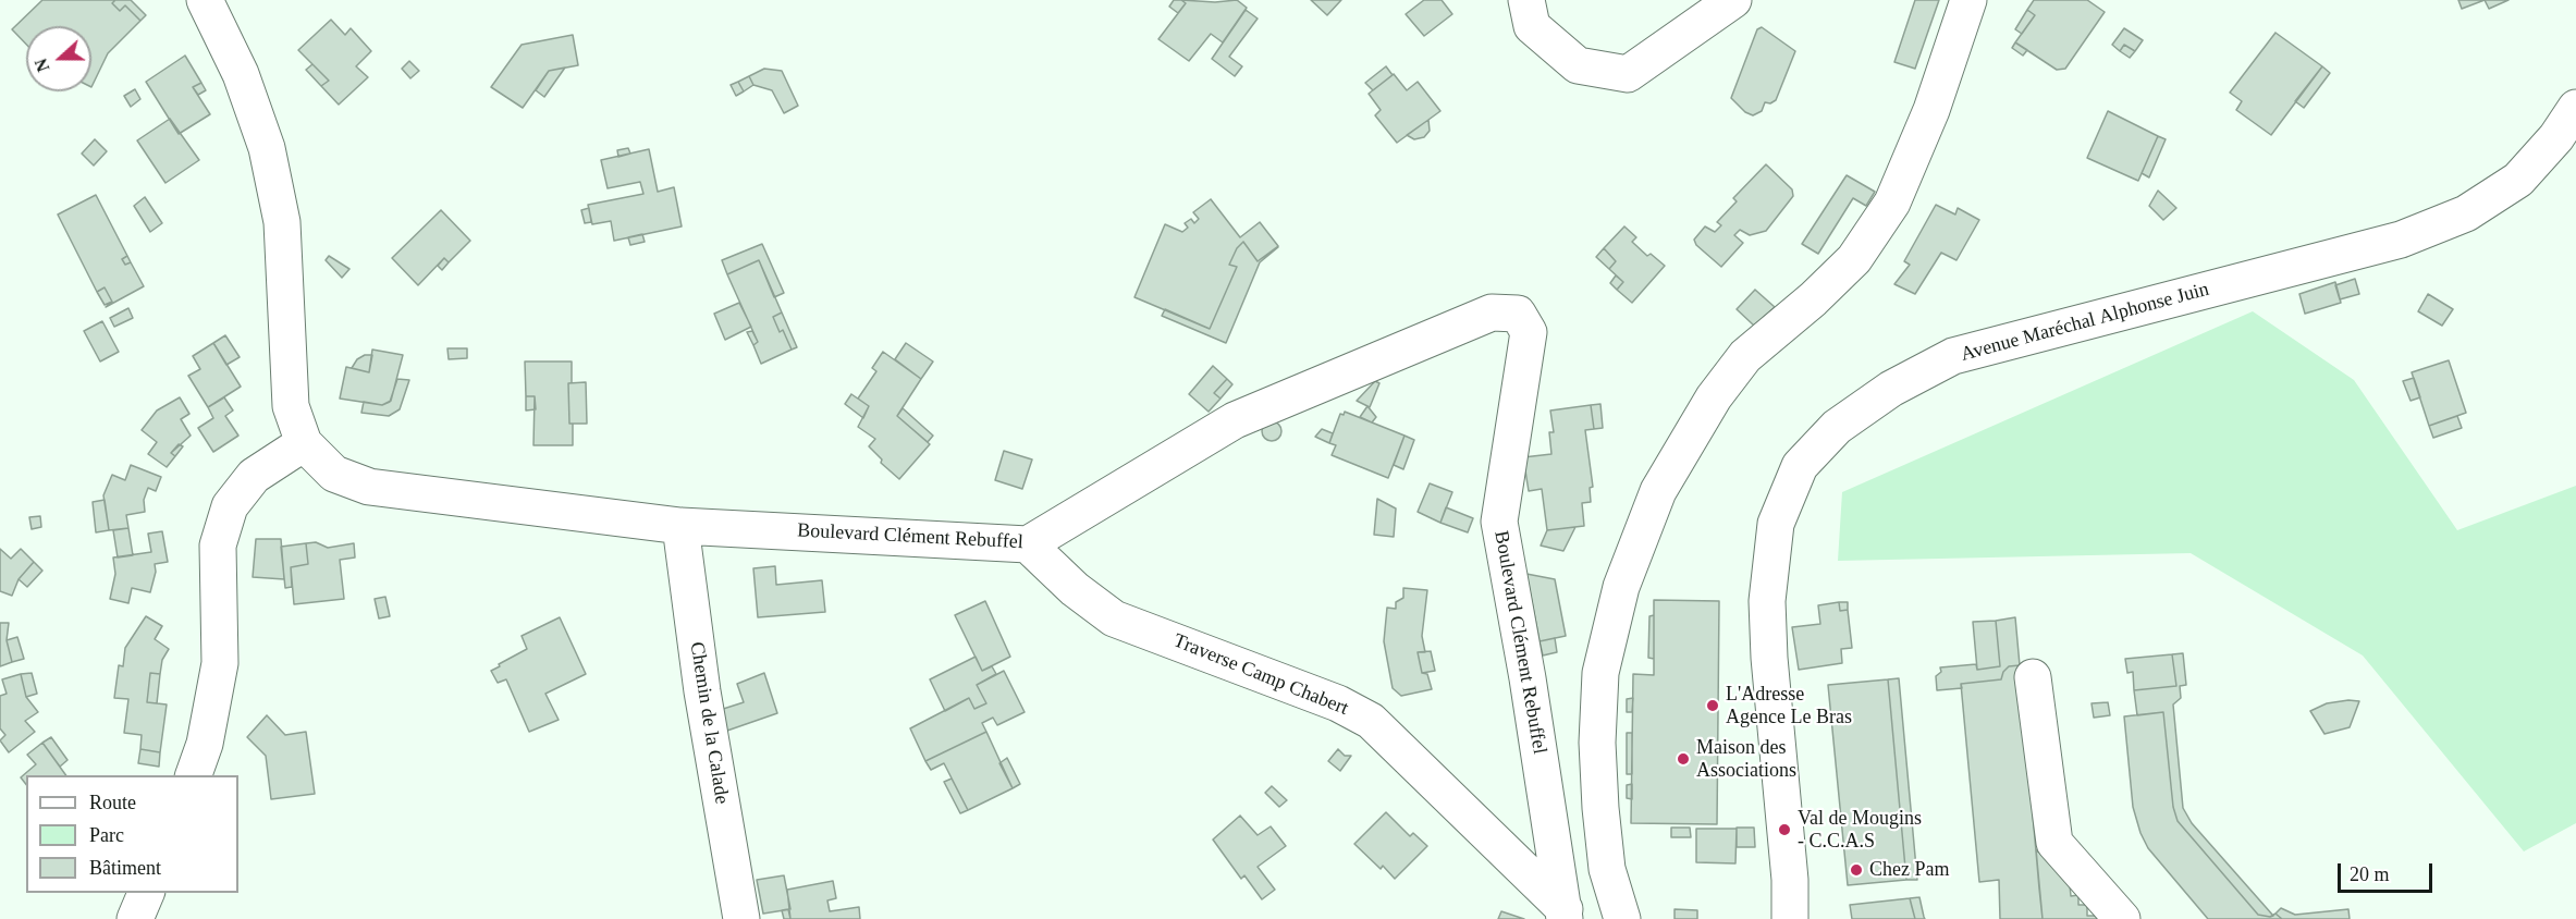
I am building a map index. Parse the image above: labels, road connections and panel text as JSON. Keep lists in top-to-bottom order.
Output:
{
  "streets": {
    "street": [
      "Avenue Maréchal Alphonse Juin",
      "Boulevard Clément Rebuffel",
      "Traverse Camp Chabert",
      "Chemin de la Calade"
    ]
  },
  "crossings": [
    ["Boulevard Clément Rebuffel", "Traverse Camp Chabert"],
    ["Boulevard Clément Rebuffel", "Chemin de la Calade"]
  ],
  "places": [
    "L'Adresse Agence Le Bras",
    "Maison des Associations",
    "Val de Mougins - C.C.A.S",
    "Chez Pam"
  ],
  "legend": ["Route", "Parc", "Bâtiment"],
  "scale_bar": "20 m",
  "north": "left"
}
